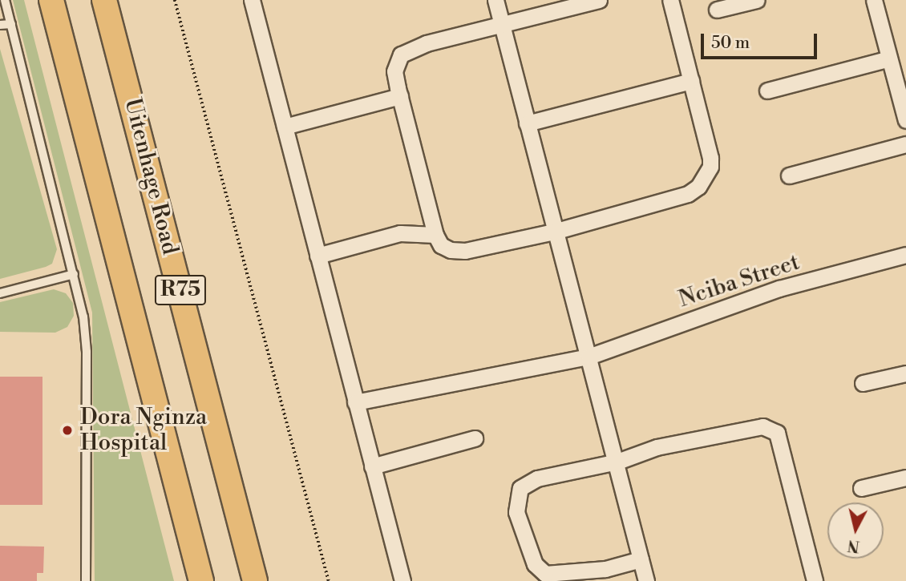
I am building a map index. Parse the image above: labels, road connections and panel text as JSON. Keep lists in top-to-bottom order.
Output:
{
  "streets": {
    "main road": ["Uitenhage Road", "R75"],
    "street": ["Nciba Street"]
  },
  "places": ["Dora Nginza Hospital"],
  "scale_bar": "50 m",
  "north": "bottom"
}
